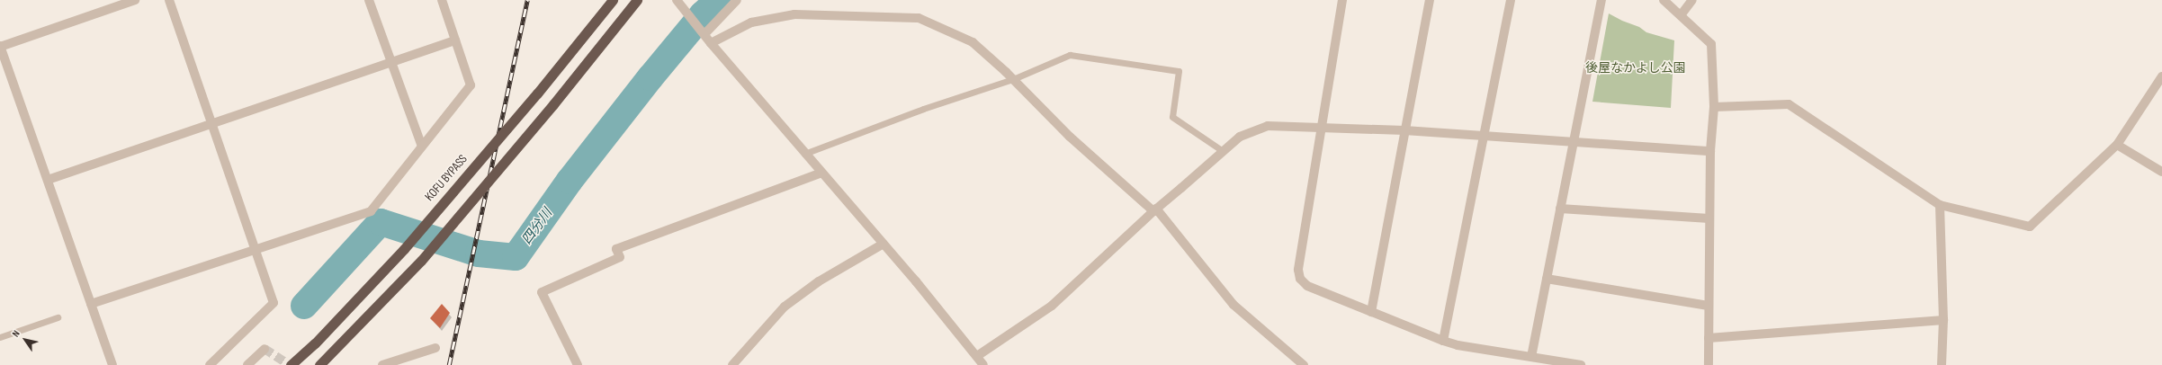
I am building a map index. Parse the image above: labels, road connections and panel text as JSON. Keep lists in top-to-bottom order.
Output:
{
  "streets": {
    "highway": ["KOFU BYPASS"]
  },
  "water": ["四分川"],
  "parks": ["後屋なかよし公園"],
  "north": "top left"
}
